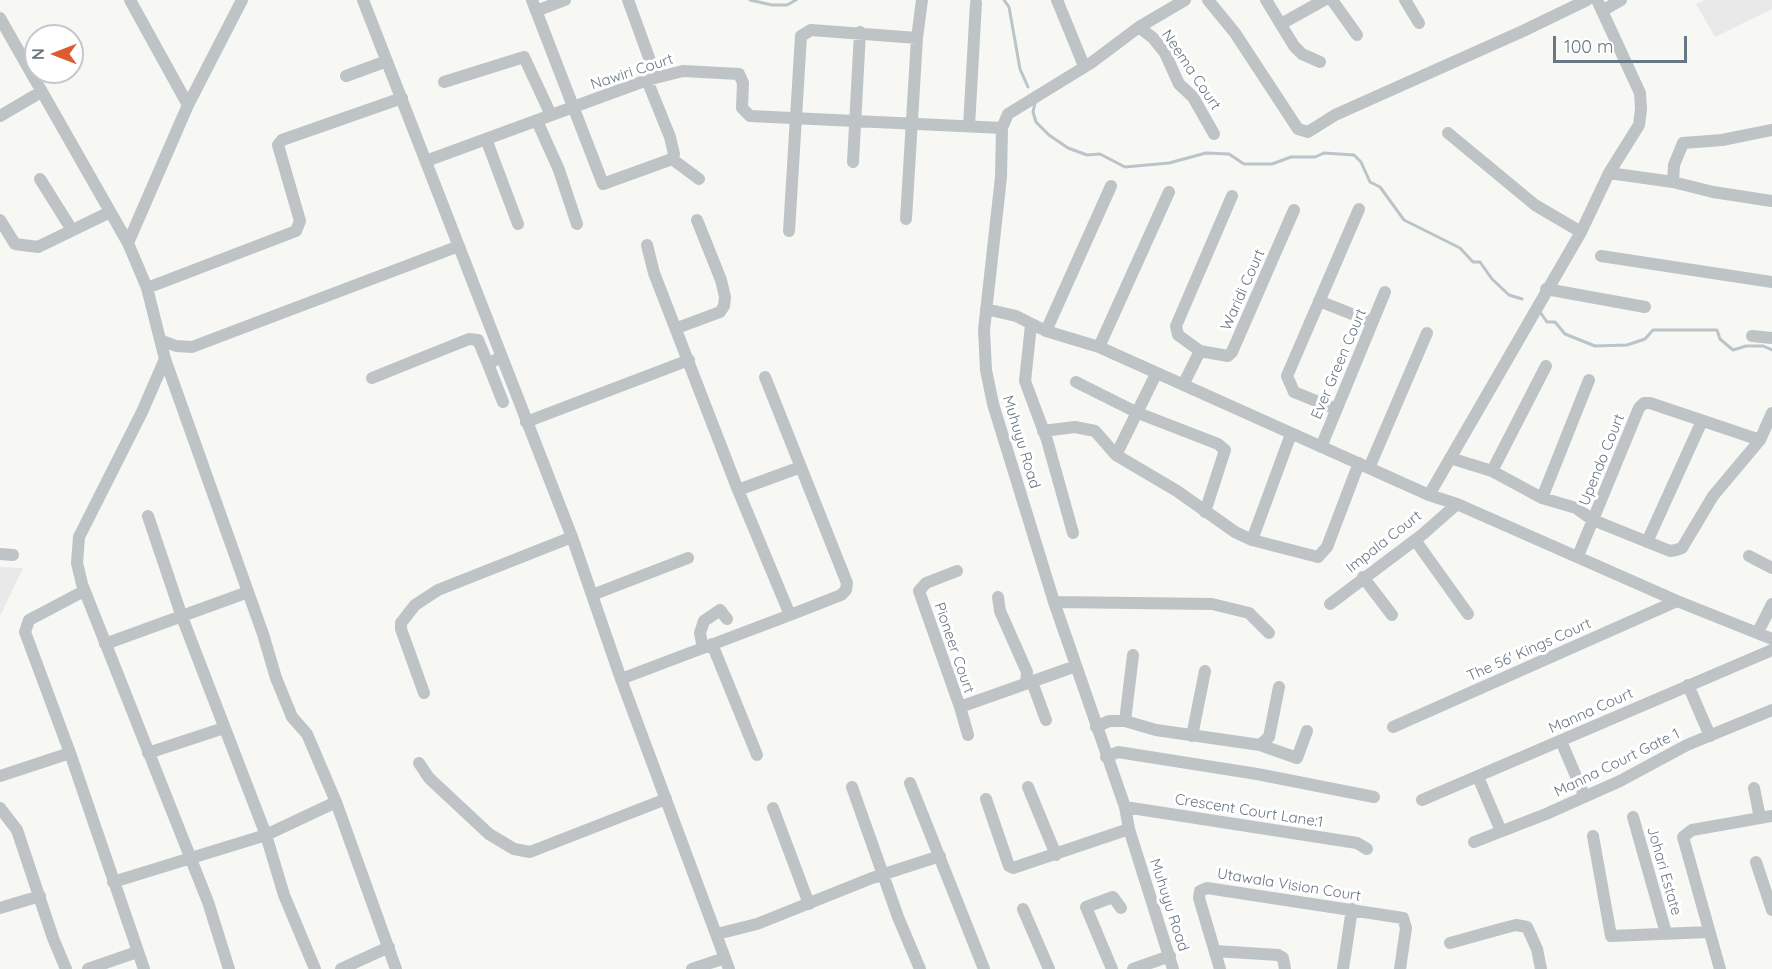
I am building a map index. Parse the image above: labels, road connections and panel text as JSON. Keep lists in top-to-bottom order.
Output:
{
  "streets": {
    "street": [
      "Neema Court",
      "Nawiri Court",
      "Waridi Court",
      "Ever Green Court",
      "Muhuyu Road",
      "Upendo Court",
      "Impala Court",
      "Pioneer Court",
      "The 56' Kings Court",
      "Manna Court",
      "Manna Court Gate 1",
      "Crescent Court Lane:1",
      "Johari Estate",
      "Utawala Vision Court"
    ]
  },
  "crossings": [
    ["Nawiri Court", "Muhuyu Road"],
    ["Muhuyu Road", "Pioneer Court"],
    ["Muhuyu Road", "Crescent Court Lane:1"]
  ],
  "scale_bar": "100 m",
  "north": "left"
}
